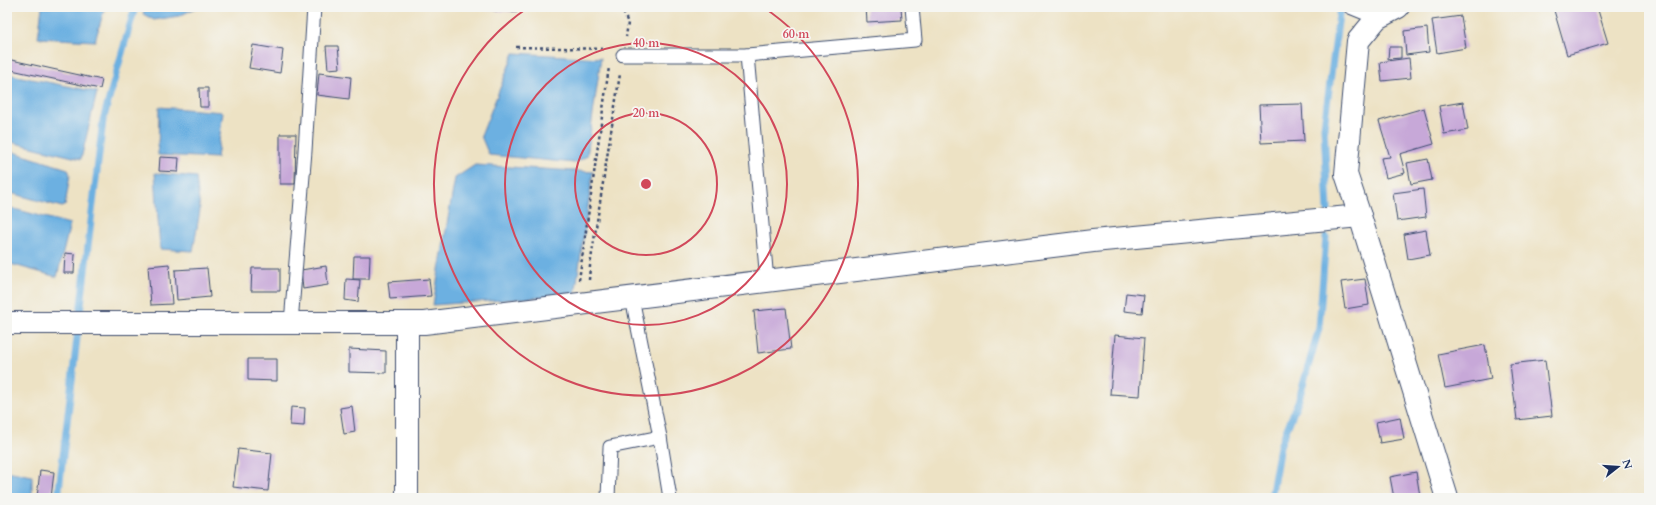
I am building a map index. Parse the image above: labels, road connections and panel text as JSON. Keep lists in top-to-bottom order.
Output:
{
  "north": "right",
  "rings": ["60 m", "40 m", "20 m"]
}
